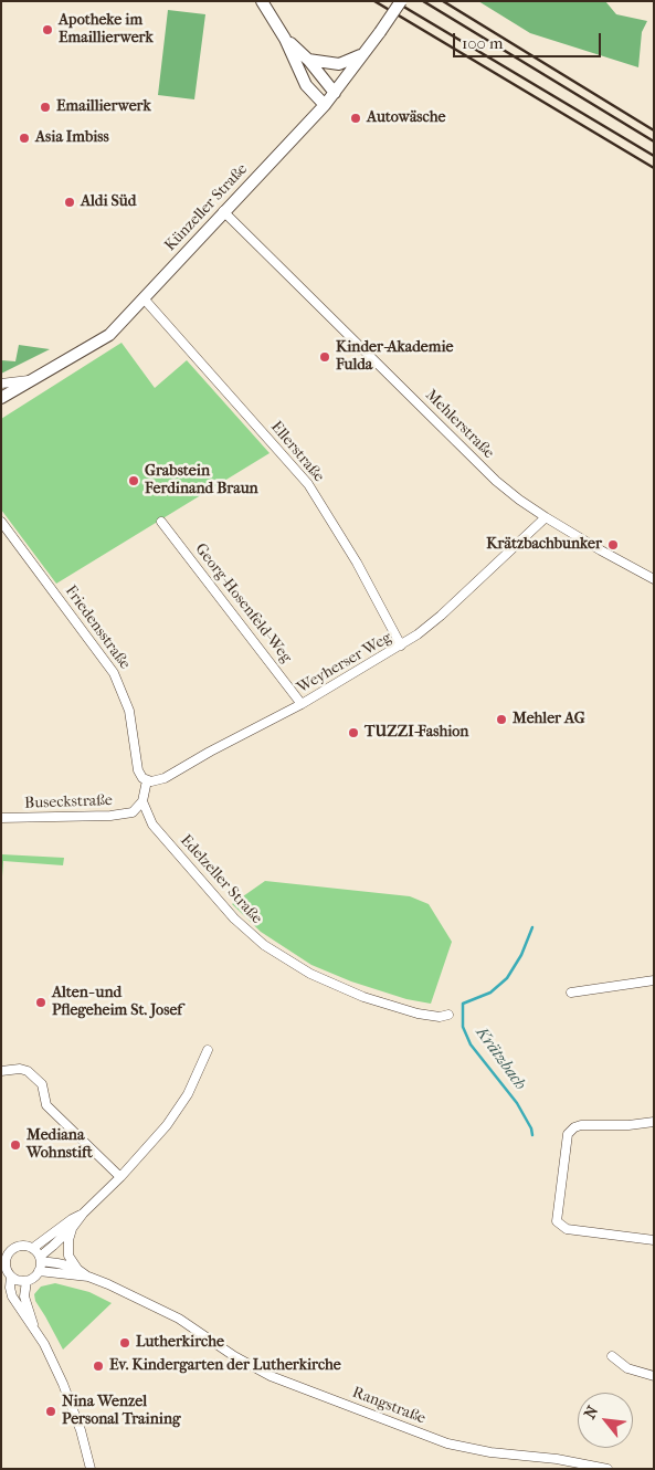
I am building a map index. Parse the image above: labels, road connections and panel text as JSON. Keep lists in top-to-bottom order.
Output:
{
  "streets": {
    "main road": ["Künzeller Straße"],
    "street": [
      "Mehlerstraße",
      "Ellerstraße",
      "Georg-Hosenfeld-Weg",
      "Friedensstraße",
      "Weyherser Weg",
      "Buseckstraße",
      "Edelzeller Straße",
      "Rangstraße"
    ]
  },
  "crossings": [
    ["Künzeller Straße", "Mehlerstraße"],
    ["Künzeller Straße", "Ellerstraße"],
    ["Mehlerstraße", "Weyherser Weg"],
    ["Ellerstraße", "Weyherser Weg"],
    ["Georg-Hosenfeld-Weg", "Weyherser Weg"],
    ["Friedensstraße", "Weyherser Weg"],
    ["Buseckstraße", "Edelzeller Straße"]
  ],
  "water": ["Krätzbach"],
  "places": [
    "Apotheke im Emaillierwerk",
    "Emaillierwerk",
    "Autowäsche",
    "Asia Imbiss",
    "Aldi Süd",
    "Kinder-Akademie Fulda",
    "Grabstein Ferdinand Braun",
    "Krätzbachbunker",
    "Mehler AG",
    "TUZZI-Fashion",
    "Alten- und Pflegeheim St. Josef",
    "Mediana Wohnstift",
    "Lutherkirche",
    "Ev. Kindergarten der Lutherkirche",
    "Nina Wenzel Personal Training"
  ],
  "scale_bar": "100 m",
  "north": "top left"
}
